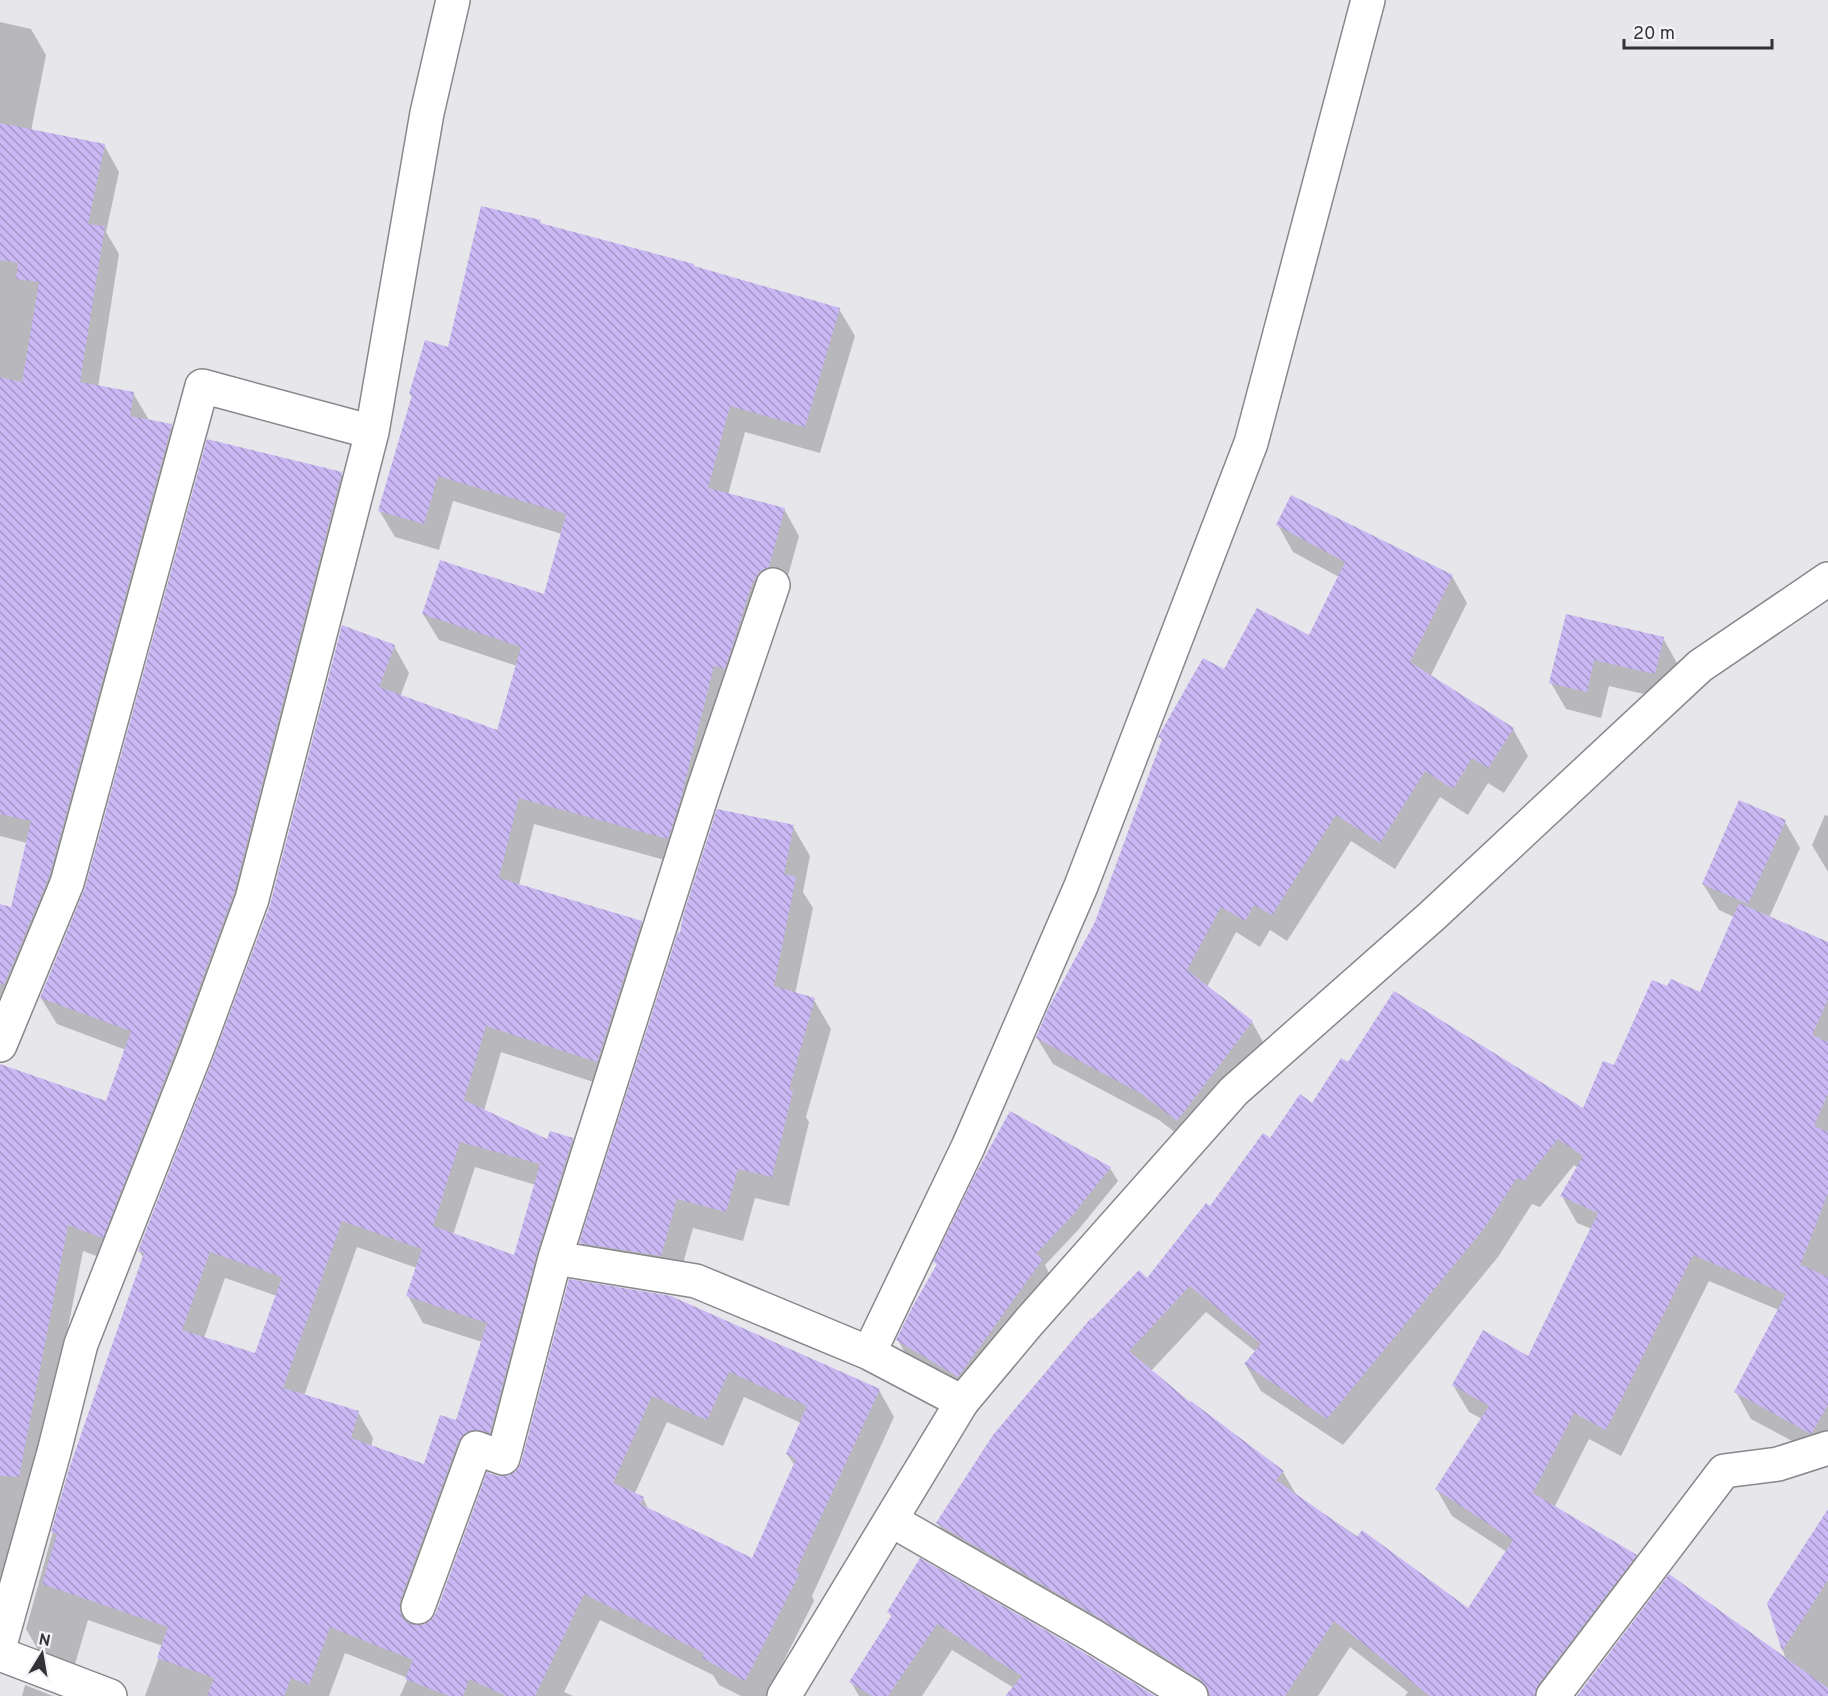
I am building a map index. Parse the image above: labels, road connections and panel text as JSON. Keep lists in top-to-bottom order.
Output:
{
  "scale_bar": "20 m",
  "north": "top"
}
